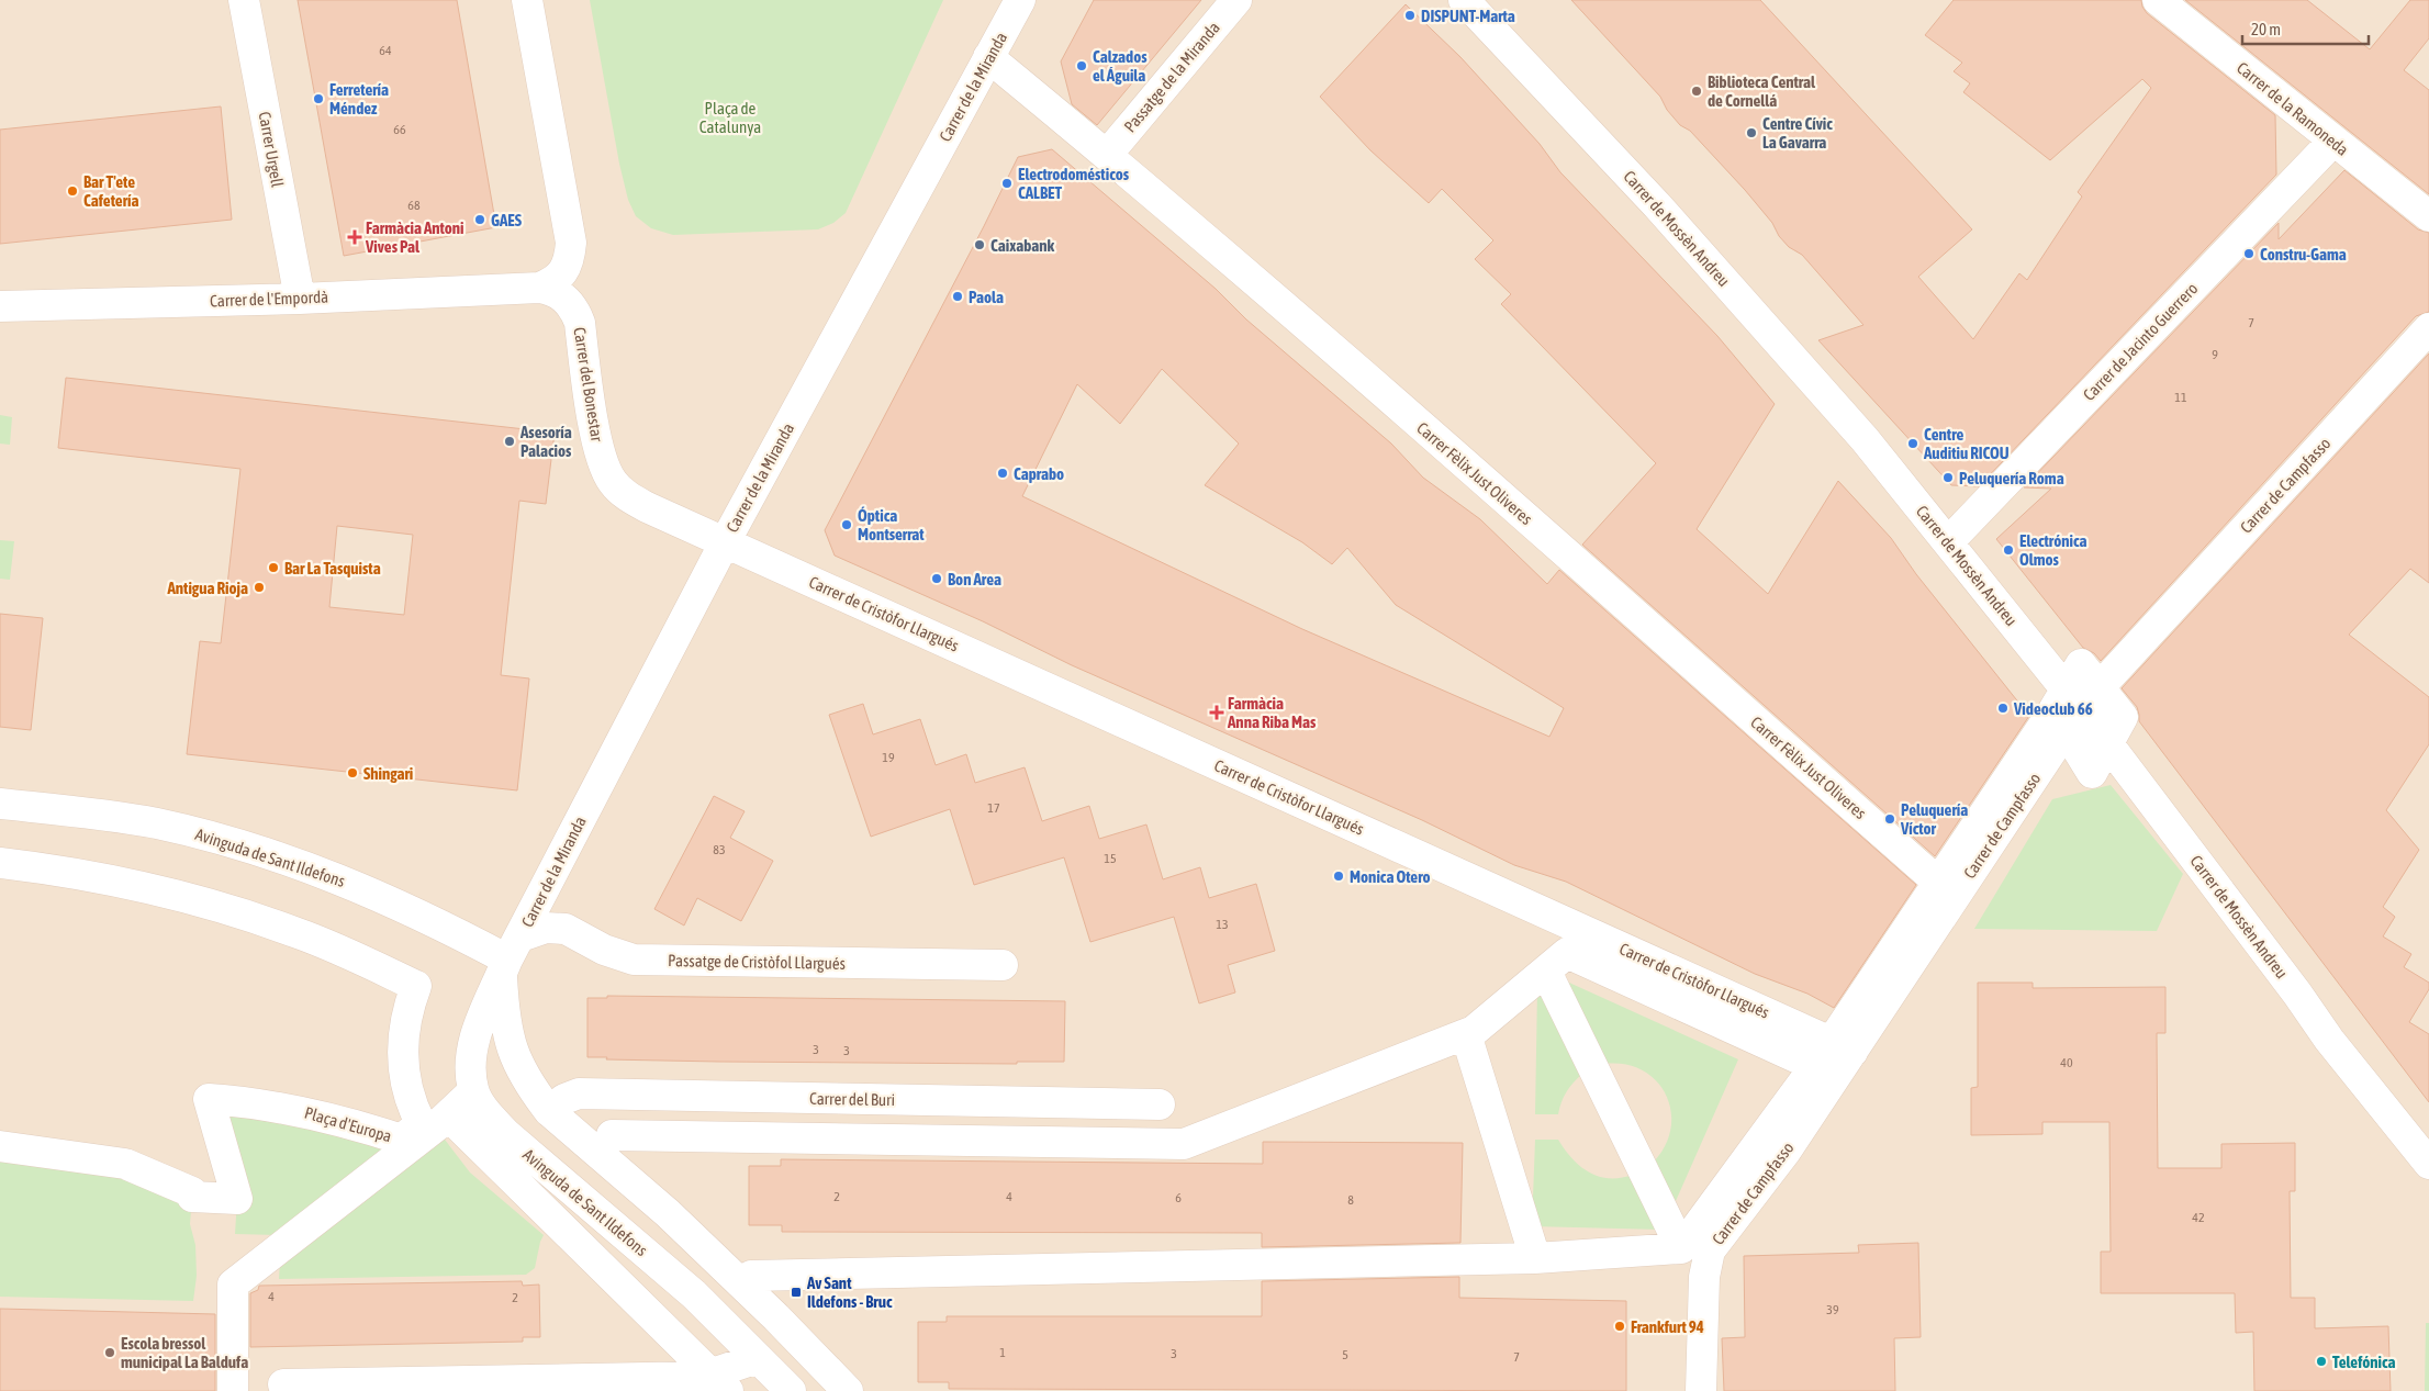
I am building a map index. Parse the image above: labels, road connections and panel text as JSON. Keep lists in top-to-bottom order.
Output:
{
  "streets": {
    "street": [
      "Passatge de la Miranda",
      "Carrer de la Miranda",
      "Carrer de la Ramoneda",
      "Carrer Urgell",
      "Carrer de Mossèn Andreu",
      "Carrer de l'Empordà",
      "Carrer de Jacinto Guerrero",
      "Carrer del Bonestar",
      "Carrer Fèlix Just Oliveres",
      "Carrer de Campfasso",
      "Carrer de Cristòfor Llargués",
      "Avinguda de Sant Ildefons",
      "Passatge de Cristòfol Llargués",
      "Carrer del Buri",
      "Plaça d'Europa"
    ]
  },
  "crossings": [
    ["Passatge de la Miranda", "Carrer Fèlix Just Oliveres"],
    ["Carrer de la Miranda", "Carrer del Bonestar"],
    ["Carrer de la Miranda", "Carrer Fèlix Just Oliveres"],
    ["Carrer de la Miranda", "Carrer de Cristòfor Llargués"],
    ["Carrer de la Miranda", "Avinguda de Sant Ildefons"],
    ["Carrer de la Miranda", "Passatge de Cristòfol Llargués"],
    ["Carrer de la Ramoneda", "Carrer de Jacinto Guerrero"],
    ["Carrer Urgell", "Carrer de l'Empordà"],
    ["Carrer de Mossèn Andreu", "Carrer de Jacinto Guerrero"],
    ["Carrer de Mossèn Andreu", "Carrer de Campfasso"],
    ["Carrer de l'Empordà", "Carrer del Bonestar"],
    ["Carrer del Bonestar", "Carrer de Cristòfor Llargués"],
    ["Carrer Fèlix Just Oliveres", "Carrer de Campfasso"],
    ["Carrer de Campfasso", "Carrer de Cristòfor Llargués"],
    ["Avinguda de Sant Ildefons", "Passatge de Cristòfol Llargués"]
  ],
  "parks": ["Plaça de Catalunya"],
  "places": {
    "other": [
      "DISPUNT-Marta",
      "Calzados el Águila",
      "Biblioteca Central de Cornellá",
      "Ferretería Méndez",
      "Centre Cívic La Gavarra",
      "Electrodomésticos CALBET",
      "Bar T'ete Cafetería",
      "GAES",
      "Caixabank",
      "Constru-Gama",
      "Paola",
      "Asesoría Palacios",
      "Centre Auditiu RICOU",
      "Caprabo",
      "Peluquería Roma",
      "Óptica Montserrat",
      "Electrónica Olmos",
      "Bar La Tasquista",
      "Bon Area",
      "Antigua Rioja",
      "Videoclub 66",
      "Shingari",
      "Peluquería Víctor",
      "Monica Otero",
      "Frankfurt 94",
      "Escola bressol municipal La Baldufa",
      "Telefónica"
    ],
    "health": ["Farmàcia Antoni Vives Pal", "Farmàcia Anna Riba Mas"],
    "transit": ["Av Sant Ildefons - Bruc"]
  },
  "house_numbers": [
    "64",
    "66",
    "68",
    "7",
    "9",
    "11",
    "19",
    "17",
    "83",
    "15",
    "13",
    "3",
    "3",
    "40",
    "2",
    "4",
    "6",
    "8",
    "42",
    "4",
    "2",
    "39",
    "1",
    "3",
    "5",
    "7"
  ],
  "scale_bar": "20 m"
}
